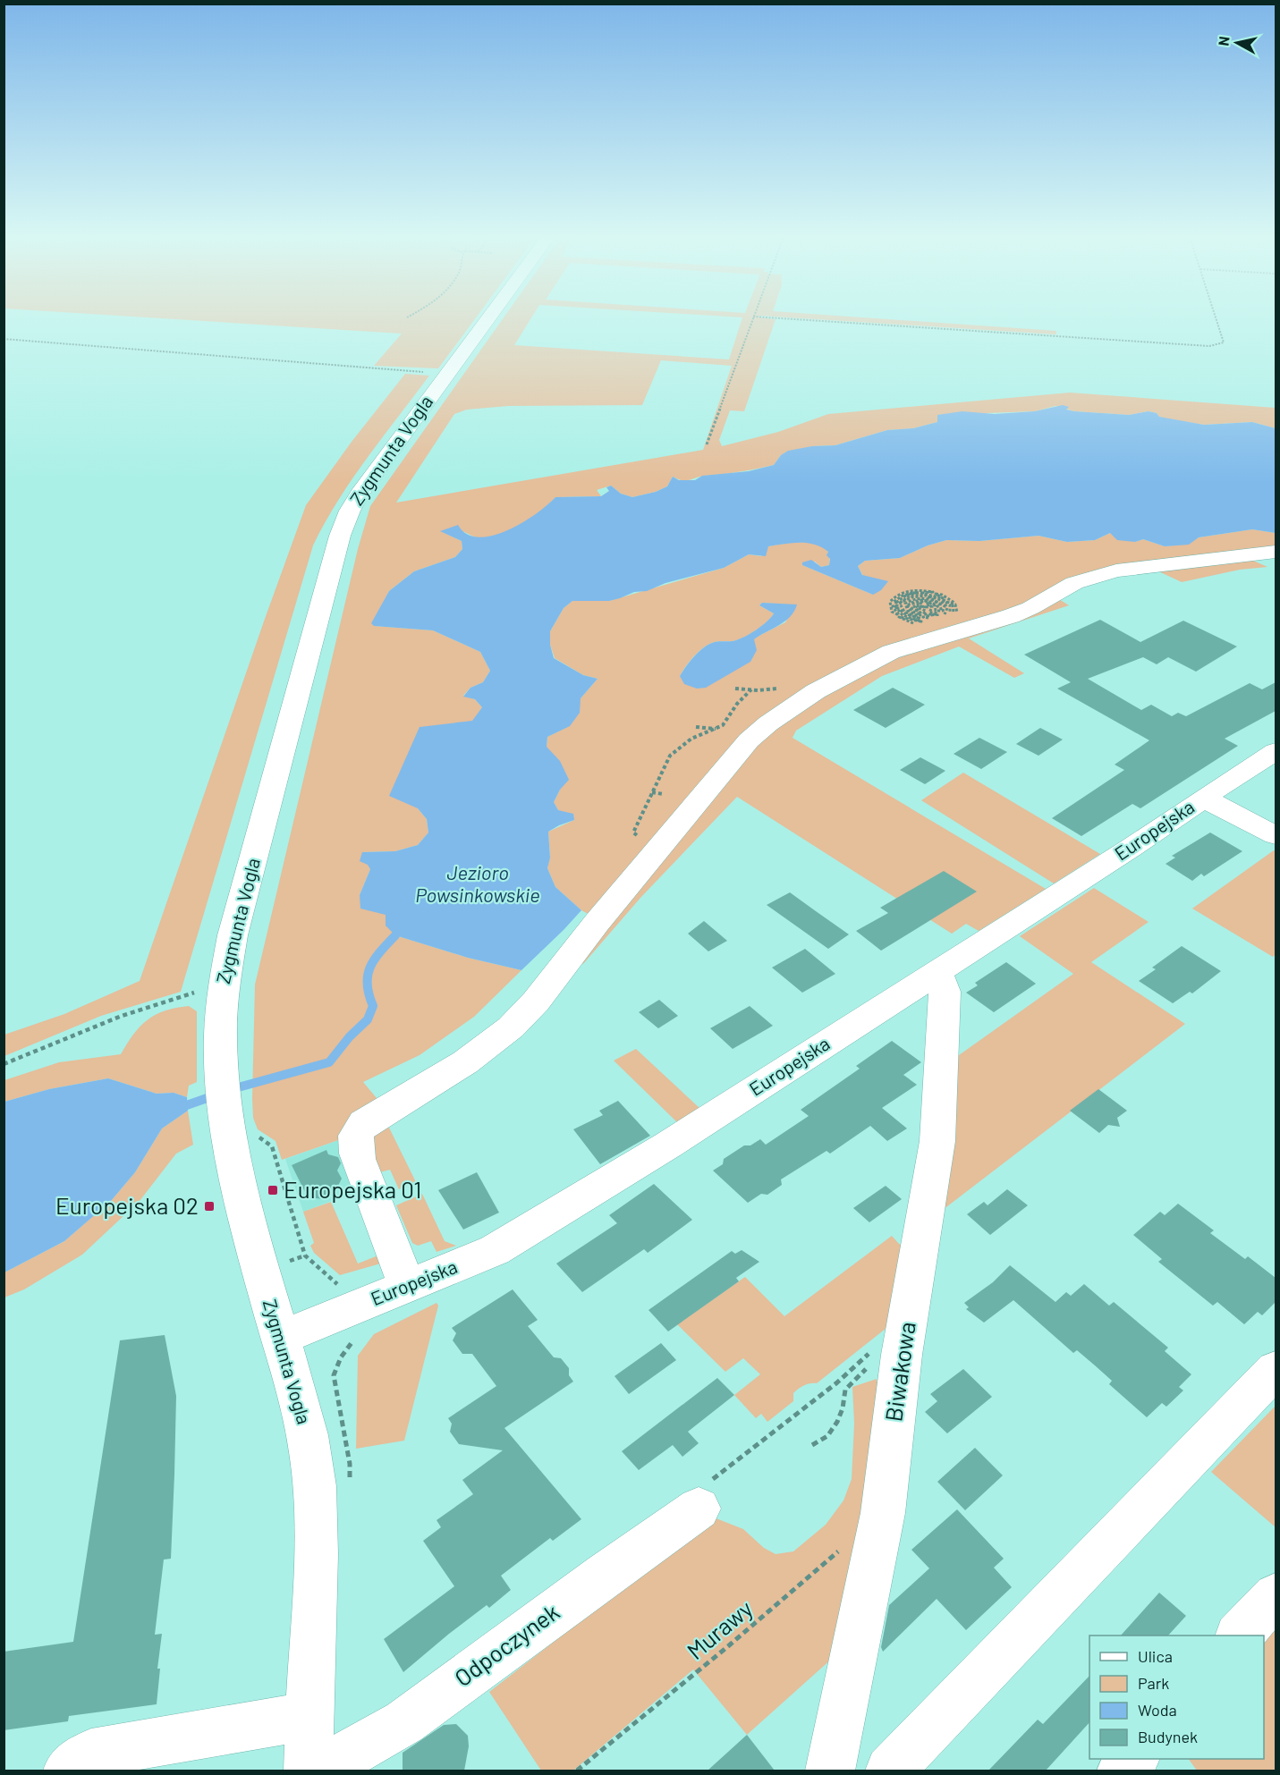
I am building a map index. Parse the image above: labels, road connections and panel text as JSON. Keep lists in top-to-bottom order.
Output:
{
  "streets": {
    "street": [
      "Zygmunta Vogla",
      "Europejska",
      "Biwakowa",
      "Odpoczynek"
    ],
    "path": ["Murawy"]
  },
  "crossings": [
    ["Zygmunta Vogla", "Europejska"],
    ["Zygmunta Vogla", "Odpoczynek"],
    ["Europejska", "Biwakowa"]
  ],
  "water": ["Jezioro Powsinkowskie"],
  "places": {
    "transit": ["Europejska 01", "Europejska 02"]
  },
  "legend": [
    "Ulica",
    "Park",
    "Woda",
    "Budynek"
  ],
  "north": "left"
}
